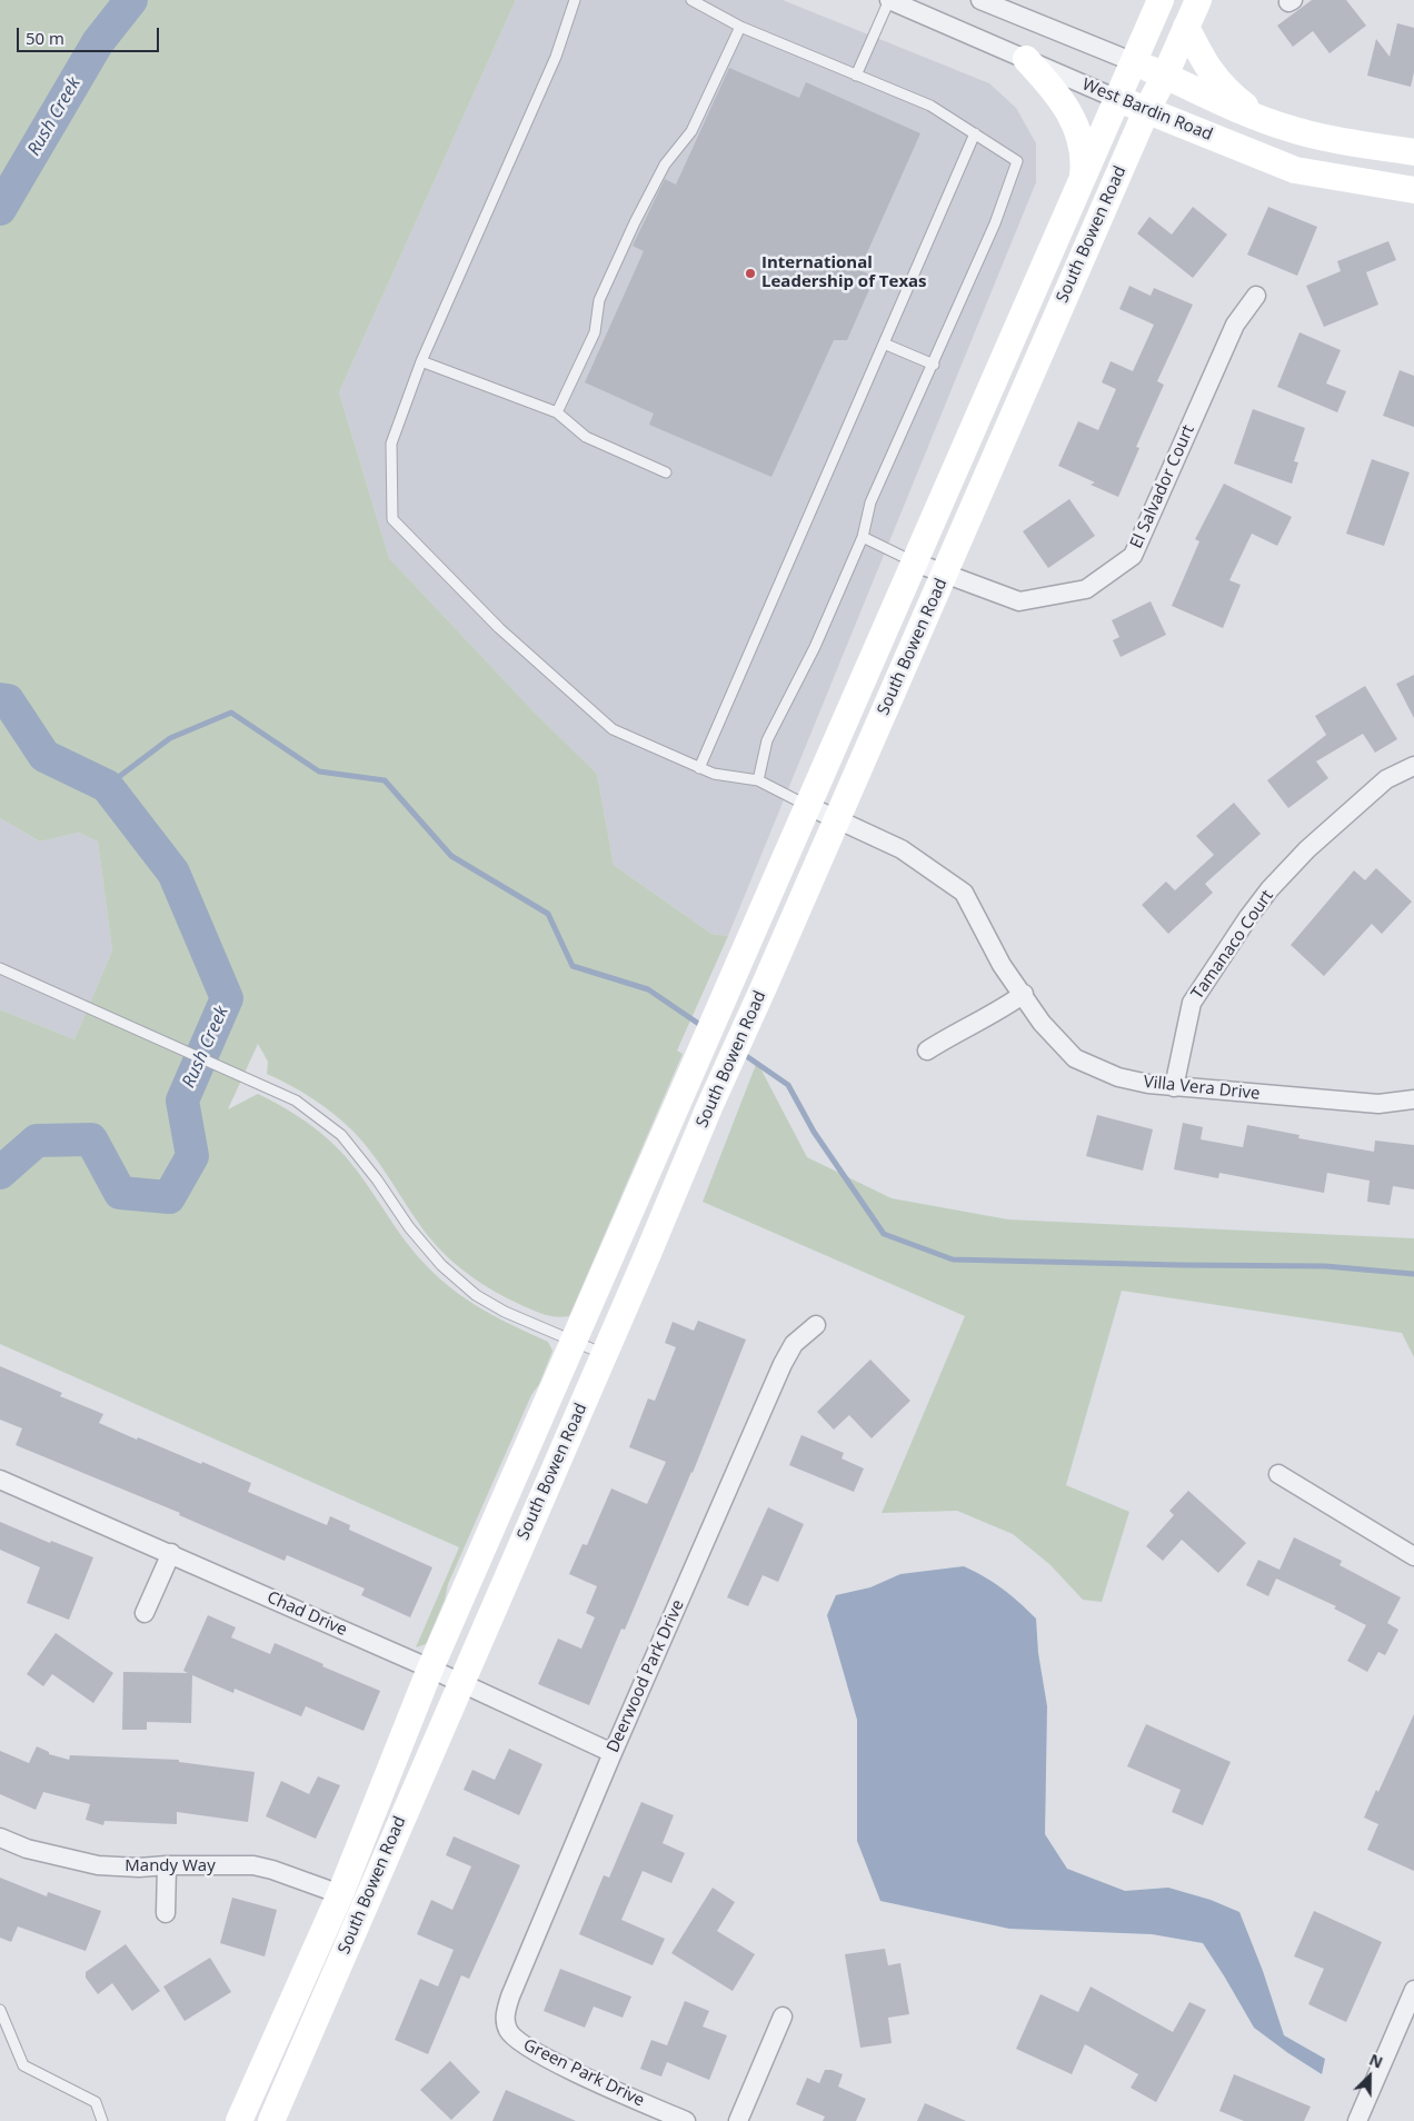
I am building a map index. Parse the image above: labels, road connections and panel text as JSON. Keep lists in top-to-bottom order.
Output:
{
  "streets": {
    "main road": ["West Bardin Road", "South Bowen Road"],
    "street": [
      "El Salvador Court",
      "Tamanaco Court",
      "Villa Vera Drive",
      "Chad Drive",
      "Deerwood Park Drive",
      "Mandy Way",
      "Green Park Drive"
    ]
  },
  "crossings": [
    ["West Bardin Road", "South Bowen Road"],
    ["South Bowen Road", "El Salvador Court"],
    ["South Bowen Road", "Villa Vera Drive"],
    ["South Bowen Road", "Chad Drive"],
    ["South Bowen Road", "Mandy Way"],
    ["Tamanaco Court", "Villa Vera Drive"],
    ["Chad Drive", "Deerwood Park Drive"],
    ["Deerwood Park Drive", "Green Park Drive"]
  ],
  "water": ["Rush Creek"],
  "places": ["International Leadership of Texas"],
  "scale_bar": "50 m",
  "north": "top right"
}
